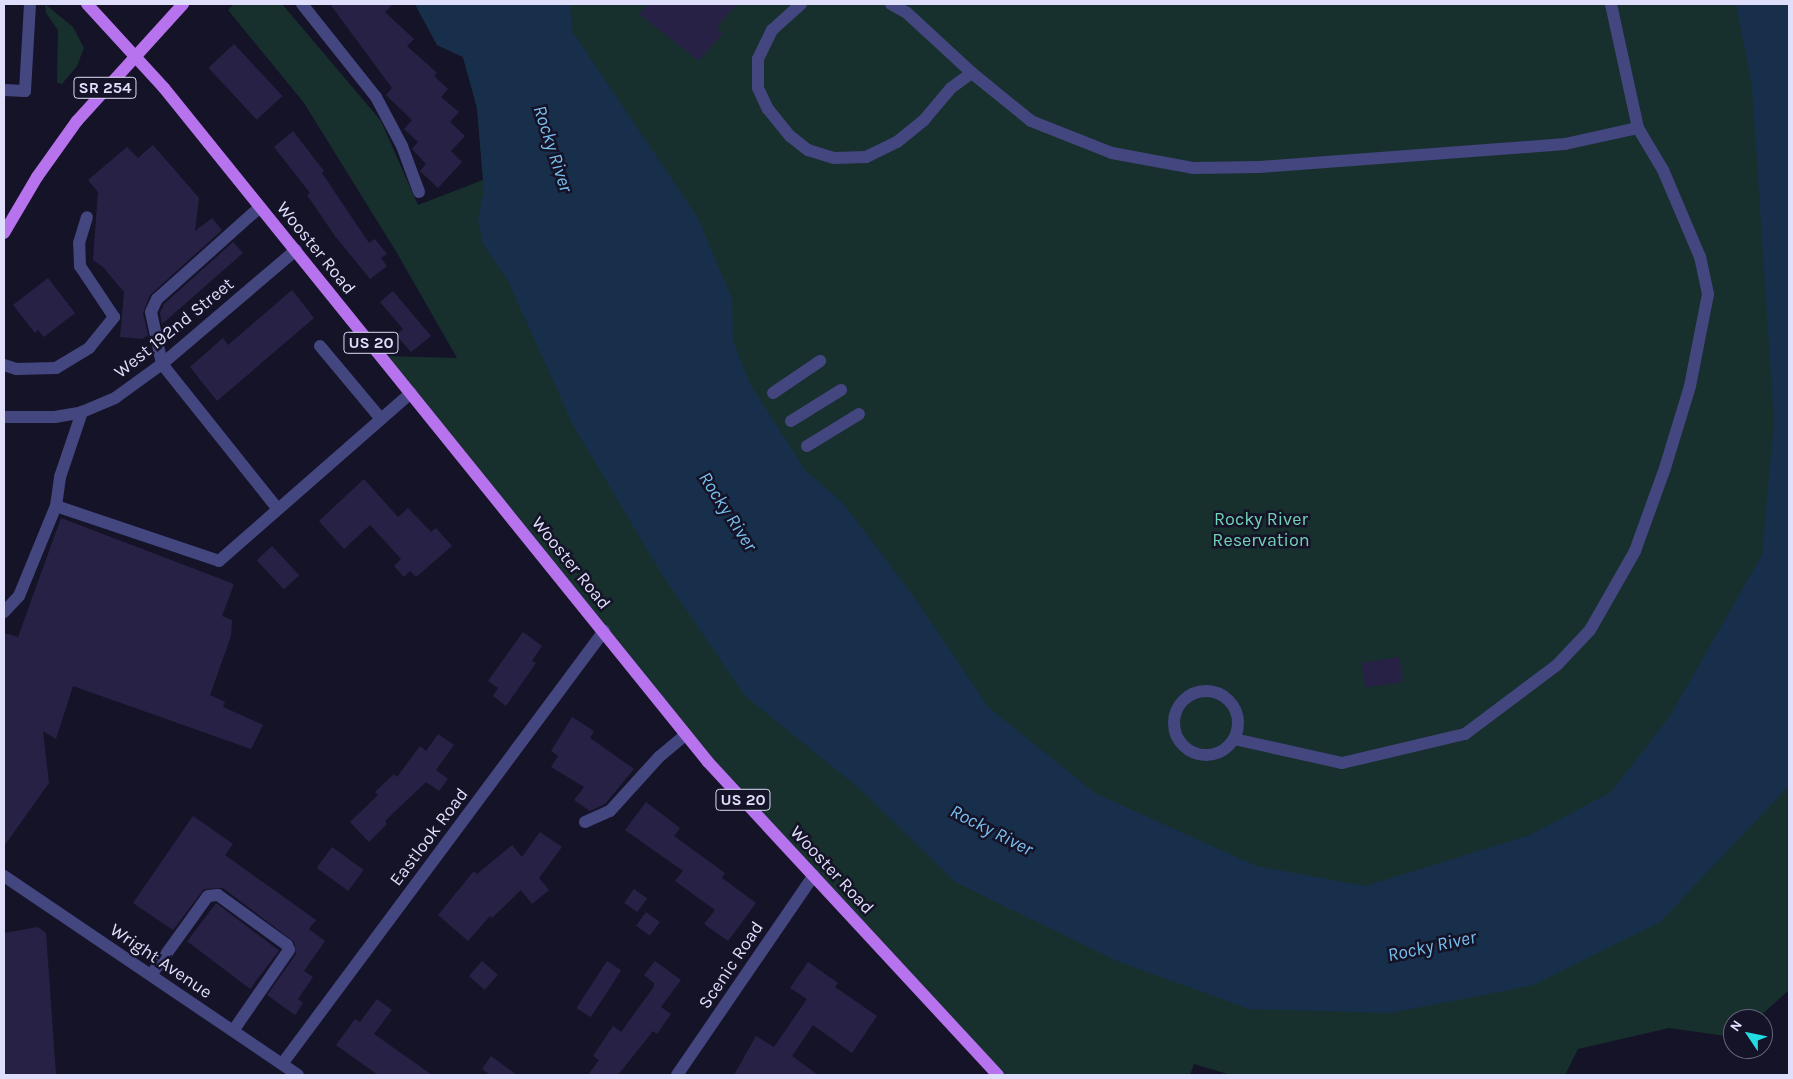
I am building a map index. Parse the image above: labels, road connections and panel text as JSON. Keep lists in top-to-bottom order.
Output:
{
  "streets": {
    "main road": ["SR 254", "Wooster Road", "US 20"],
    "street": [
      "West 192nd Street",
      "Eastlook Road",
      "Wright Avenue",
      "Scenic Road"
    ]
  },
  "crossings": [
    ["SR 254", "Wooster Road"],
    ["Wooster Road", "West 192nd Street"],
    ["Wooster Road", "Eastlook Road"],
    ["Wooster Road", "Scenic Road"],
    ["Eastlook Road", "Wright Avenue"]
  ],
  "water": ["Rocky River"],
  "parks": ["Rocky River Reservation"],
  "north": "top left"
}
